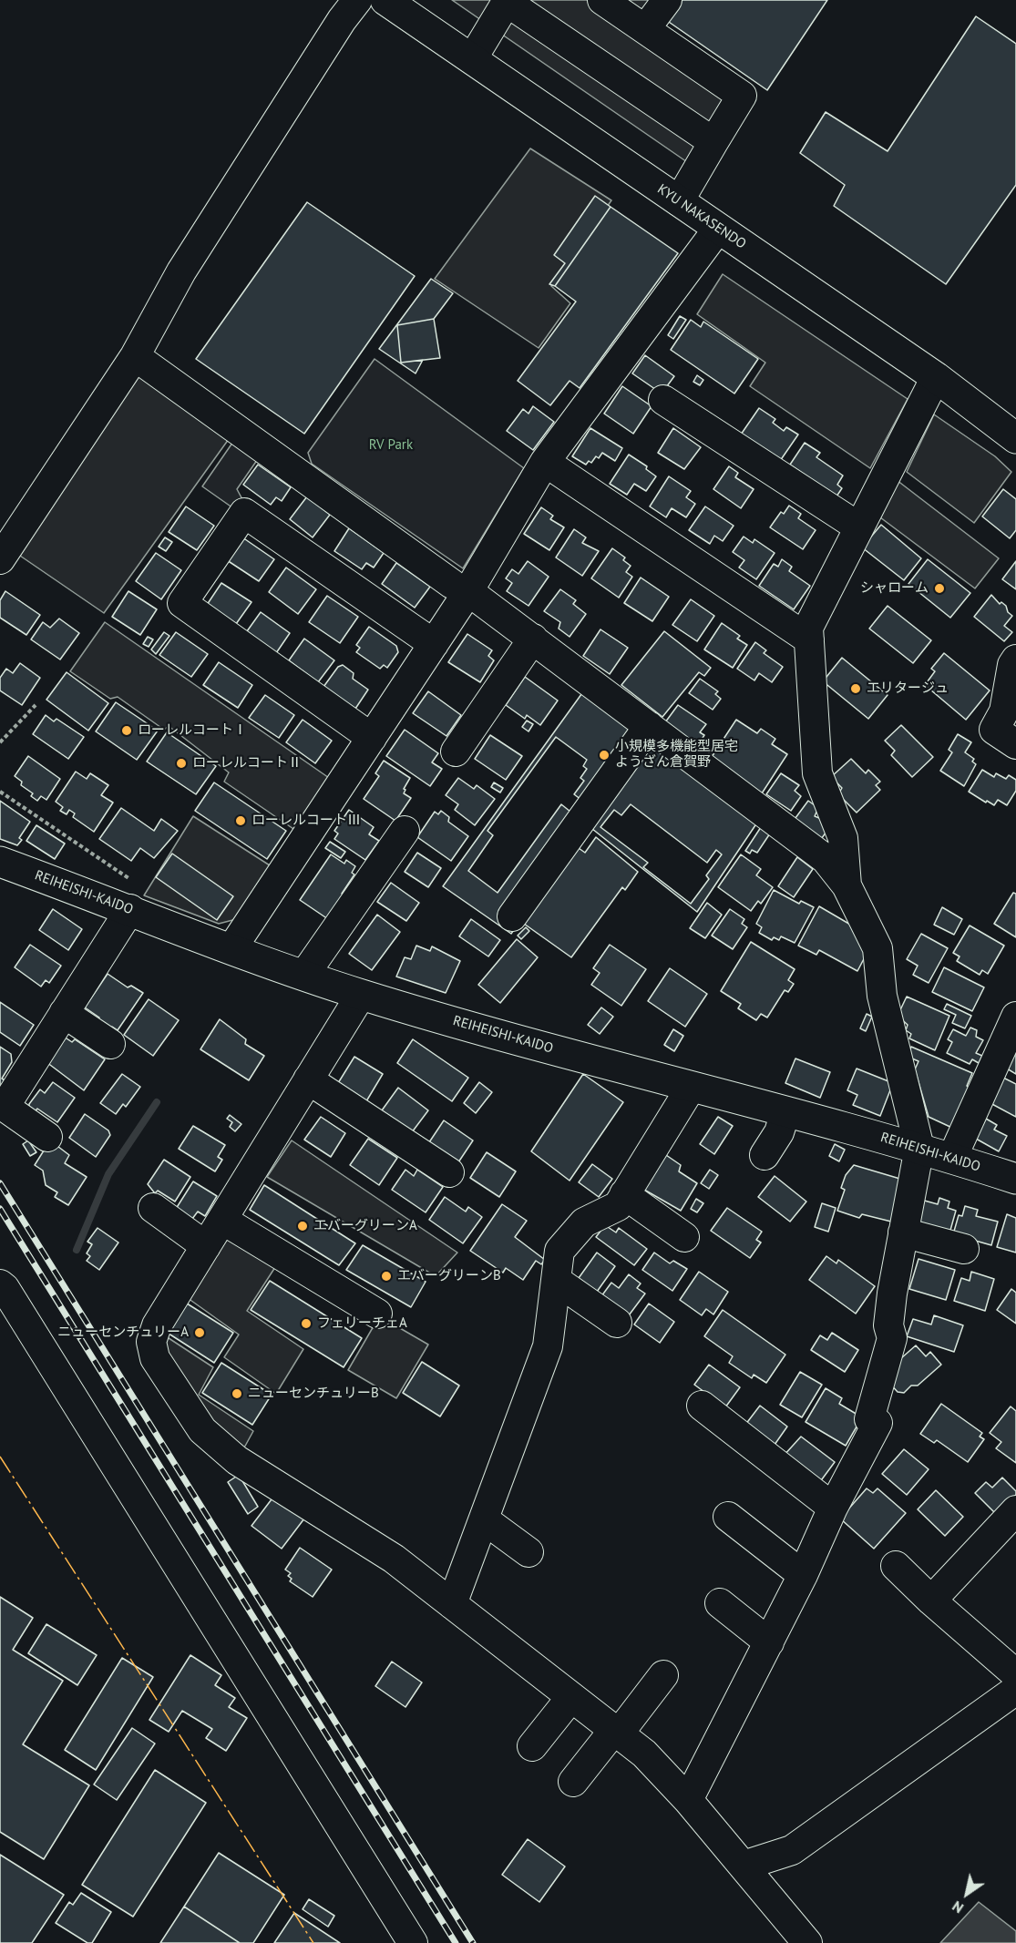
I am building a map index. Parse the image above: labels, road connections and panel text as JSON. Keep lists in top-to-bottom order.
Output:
{
  "streets": {
    "main road": ["KYU NAKASENDO", "REIHEISHI-KAIDO"]
  },
  "parks": ["RV Park"],
  "places": [
    "シャローム",
    "エリタージュ",
    "ローレルコートⅠ",
    "小規模多機能型居宅 ようざん倉賀野",
    "ローレルコートⅡ",
    "ローレルコートⅢ",
    "エバーグリーンA",
    "エバーグリーンB",
    "フェリーチェA",
    "ニューセンチュリーA",
    "ニューセンチュリーB"
  ],
  "north": "bottom left"
}
